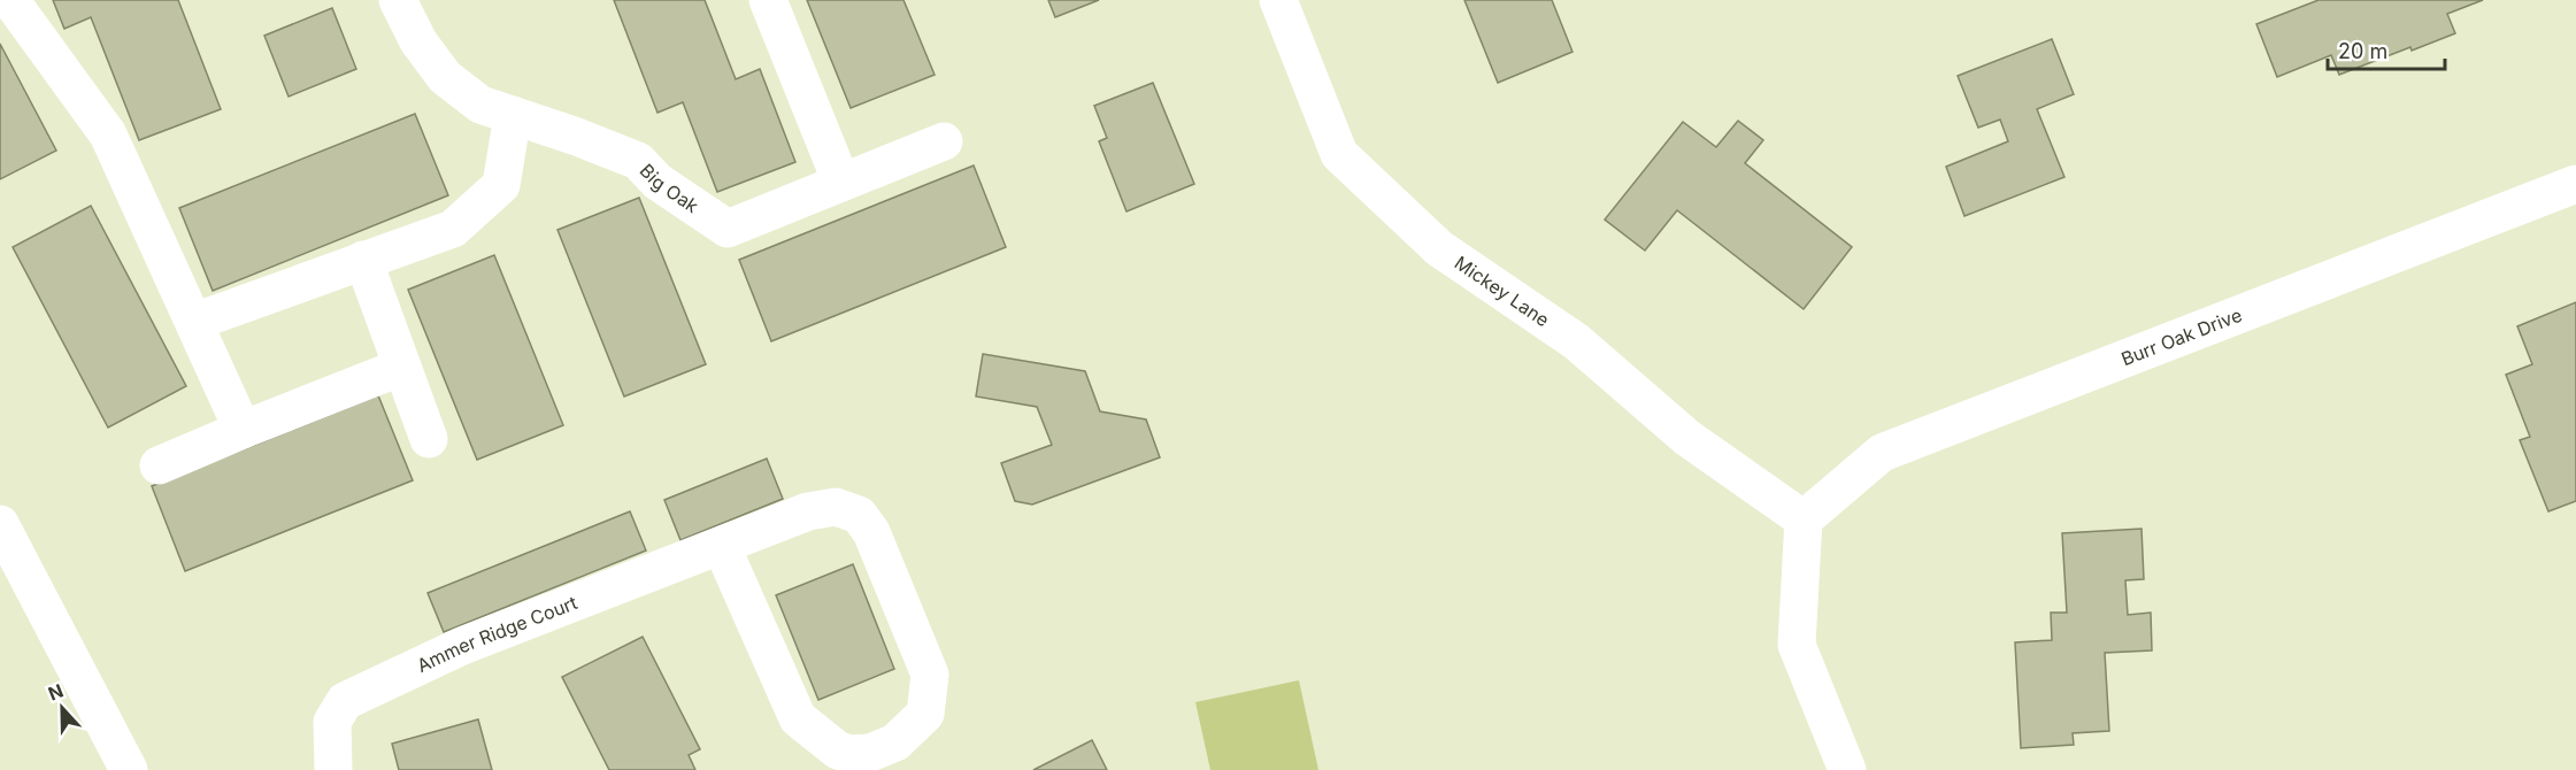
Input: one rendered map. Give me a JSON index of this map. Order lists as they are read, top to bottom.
{
  "streets": {
    "street": [
      "Big Oak",
      "Mickey Lane",
      "Burr Oak Drive",
      "Ammer Ridge Court"
    ]
  },
  "crossings": [
    ["Mickey Lane", "Burr Oak Drive"]
  ],
  "scale_bar": "20 m",
  "north": "top"
}
